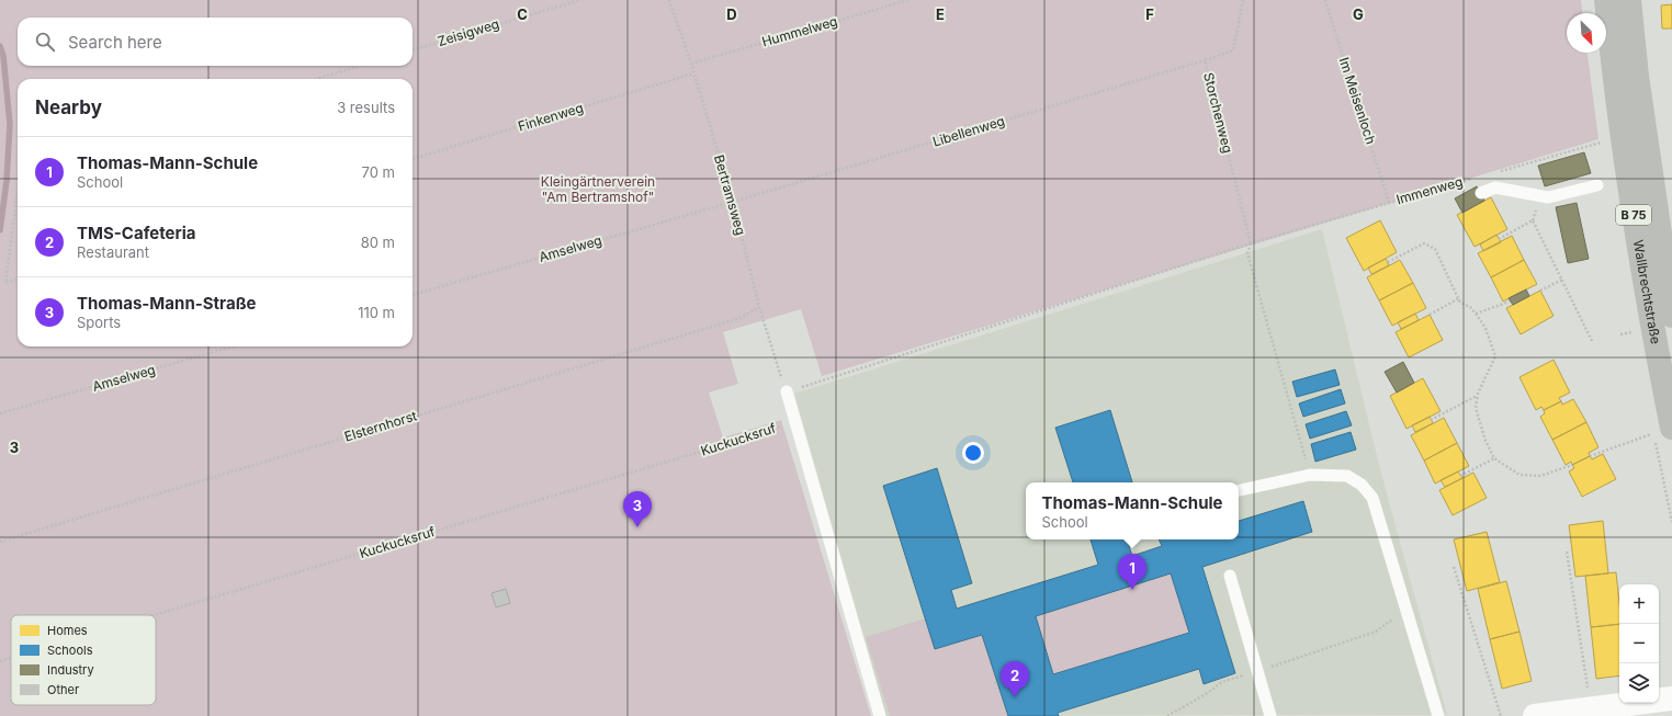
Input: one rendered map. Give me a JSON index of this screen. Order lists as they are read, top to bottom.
{
  "streets": {
    "main road": ["B 75", "Wallbrechtstraße"],
    "path": [
      "Hummelweg",
      "Zeisigweg",
      "Im Meisenloch",
      "Storchenweg",
      "Finkenweg",
      "Libellenweg",
      "Immenweg",
      "Bertramsweg",
      "Amselweg",
      "Elsternhorst",
      "Kuckucksruf"
    ]
  },
  "crossings": [
    ["Hummelweg", "Bertramsweg"],
    ["Im Meisenloch", "Immenweg"],
    ["Storchenweg", "Libellenweg"],
    ["Storchenweg", "Immenweg"],
    ["Finkenweg", "Bertramsweg"],
    ["Libellenweg", "Bertramsweg"],
    ["Libellenweg", "Amselweg"],
    ["Immenweg", "Bertramsweg"],
    ["Bertramsweg", "Amselweg"],
    ["Bertramsweg", "Elsternhorst"]
  ],
  "parks": ["Kleingärtnerverein \"Am Bertramshof\""],
  "legend": [
    "Homes",
    "Schools",
    "Industry",
    "Other"
  ],
  "north": "bottom right",
  "page": {
    "search": "Search here",
    "heading": ["Nearby", "3 results"],
    "list": [
      {
        "mark": "1",
        "name": "Thomas-Mann-Schule",
        "note": "School",
        "value": "70 m"
      },
      {
        "mark": "2",
        "name": "TMS-Cafeteria",
        "note": "Restaurant",
        "value": "80 m"
      },
      {
        "mark": "3",
        "name": "Thomas-Mann-Straße",
        "note": "Sports",
        "value": "110 m"
      }
    ],
    "popup": ["Thomas-Mann-Schule", "School"],
    "pins": ["3", "1", "2"],
    "map_buttons": ["+", "−"]
  },
  "grid": {
    "columns": [
      "C",
      "D",
      "E",
      "F",
      "G"
    ],
    "rows": ["3"]
  }
}
